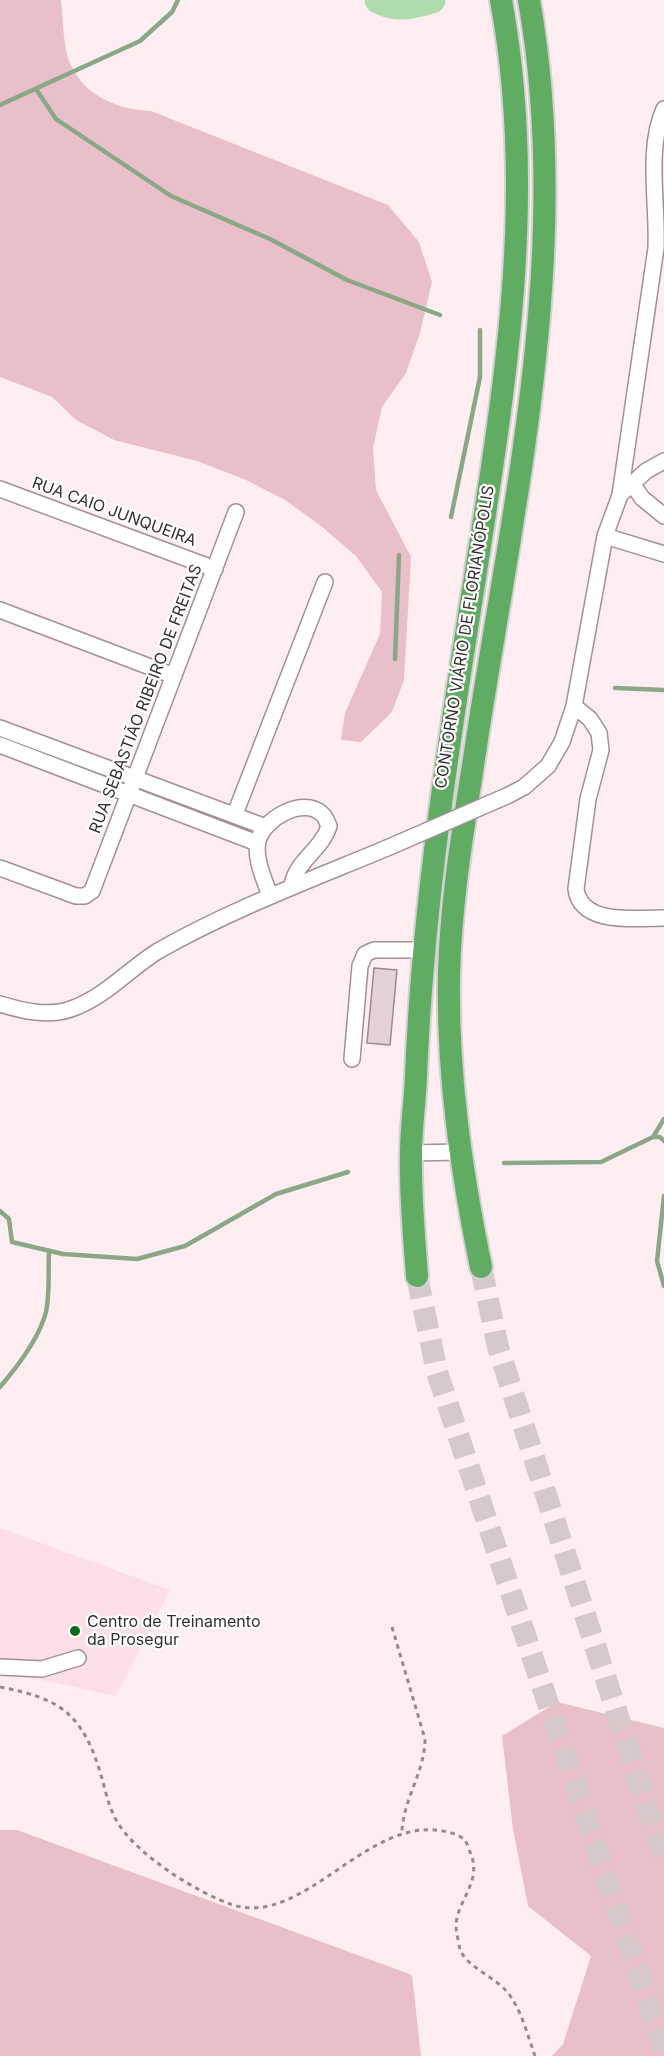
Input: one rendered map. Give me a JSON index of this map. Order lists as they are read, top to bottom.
{
  "streets": {
    "highway": ["CONTORNO VIÁRIO DE FLORIANÓPOLIS"],
    "street": ["RUA CAIO JUNQUEIRA", "RUA SEBASTIÃO RIBEIRO DE FREITAS"]
  },
  "crossings": [
    ["RUA CAIO JUNQUEIRA", "RUA SEBASTIÃO RIBEIRO DE FREITAS"]
  ],
  "places": ["Centro de Treinamento da Prosegur"]
}
